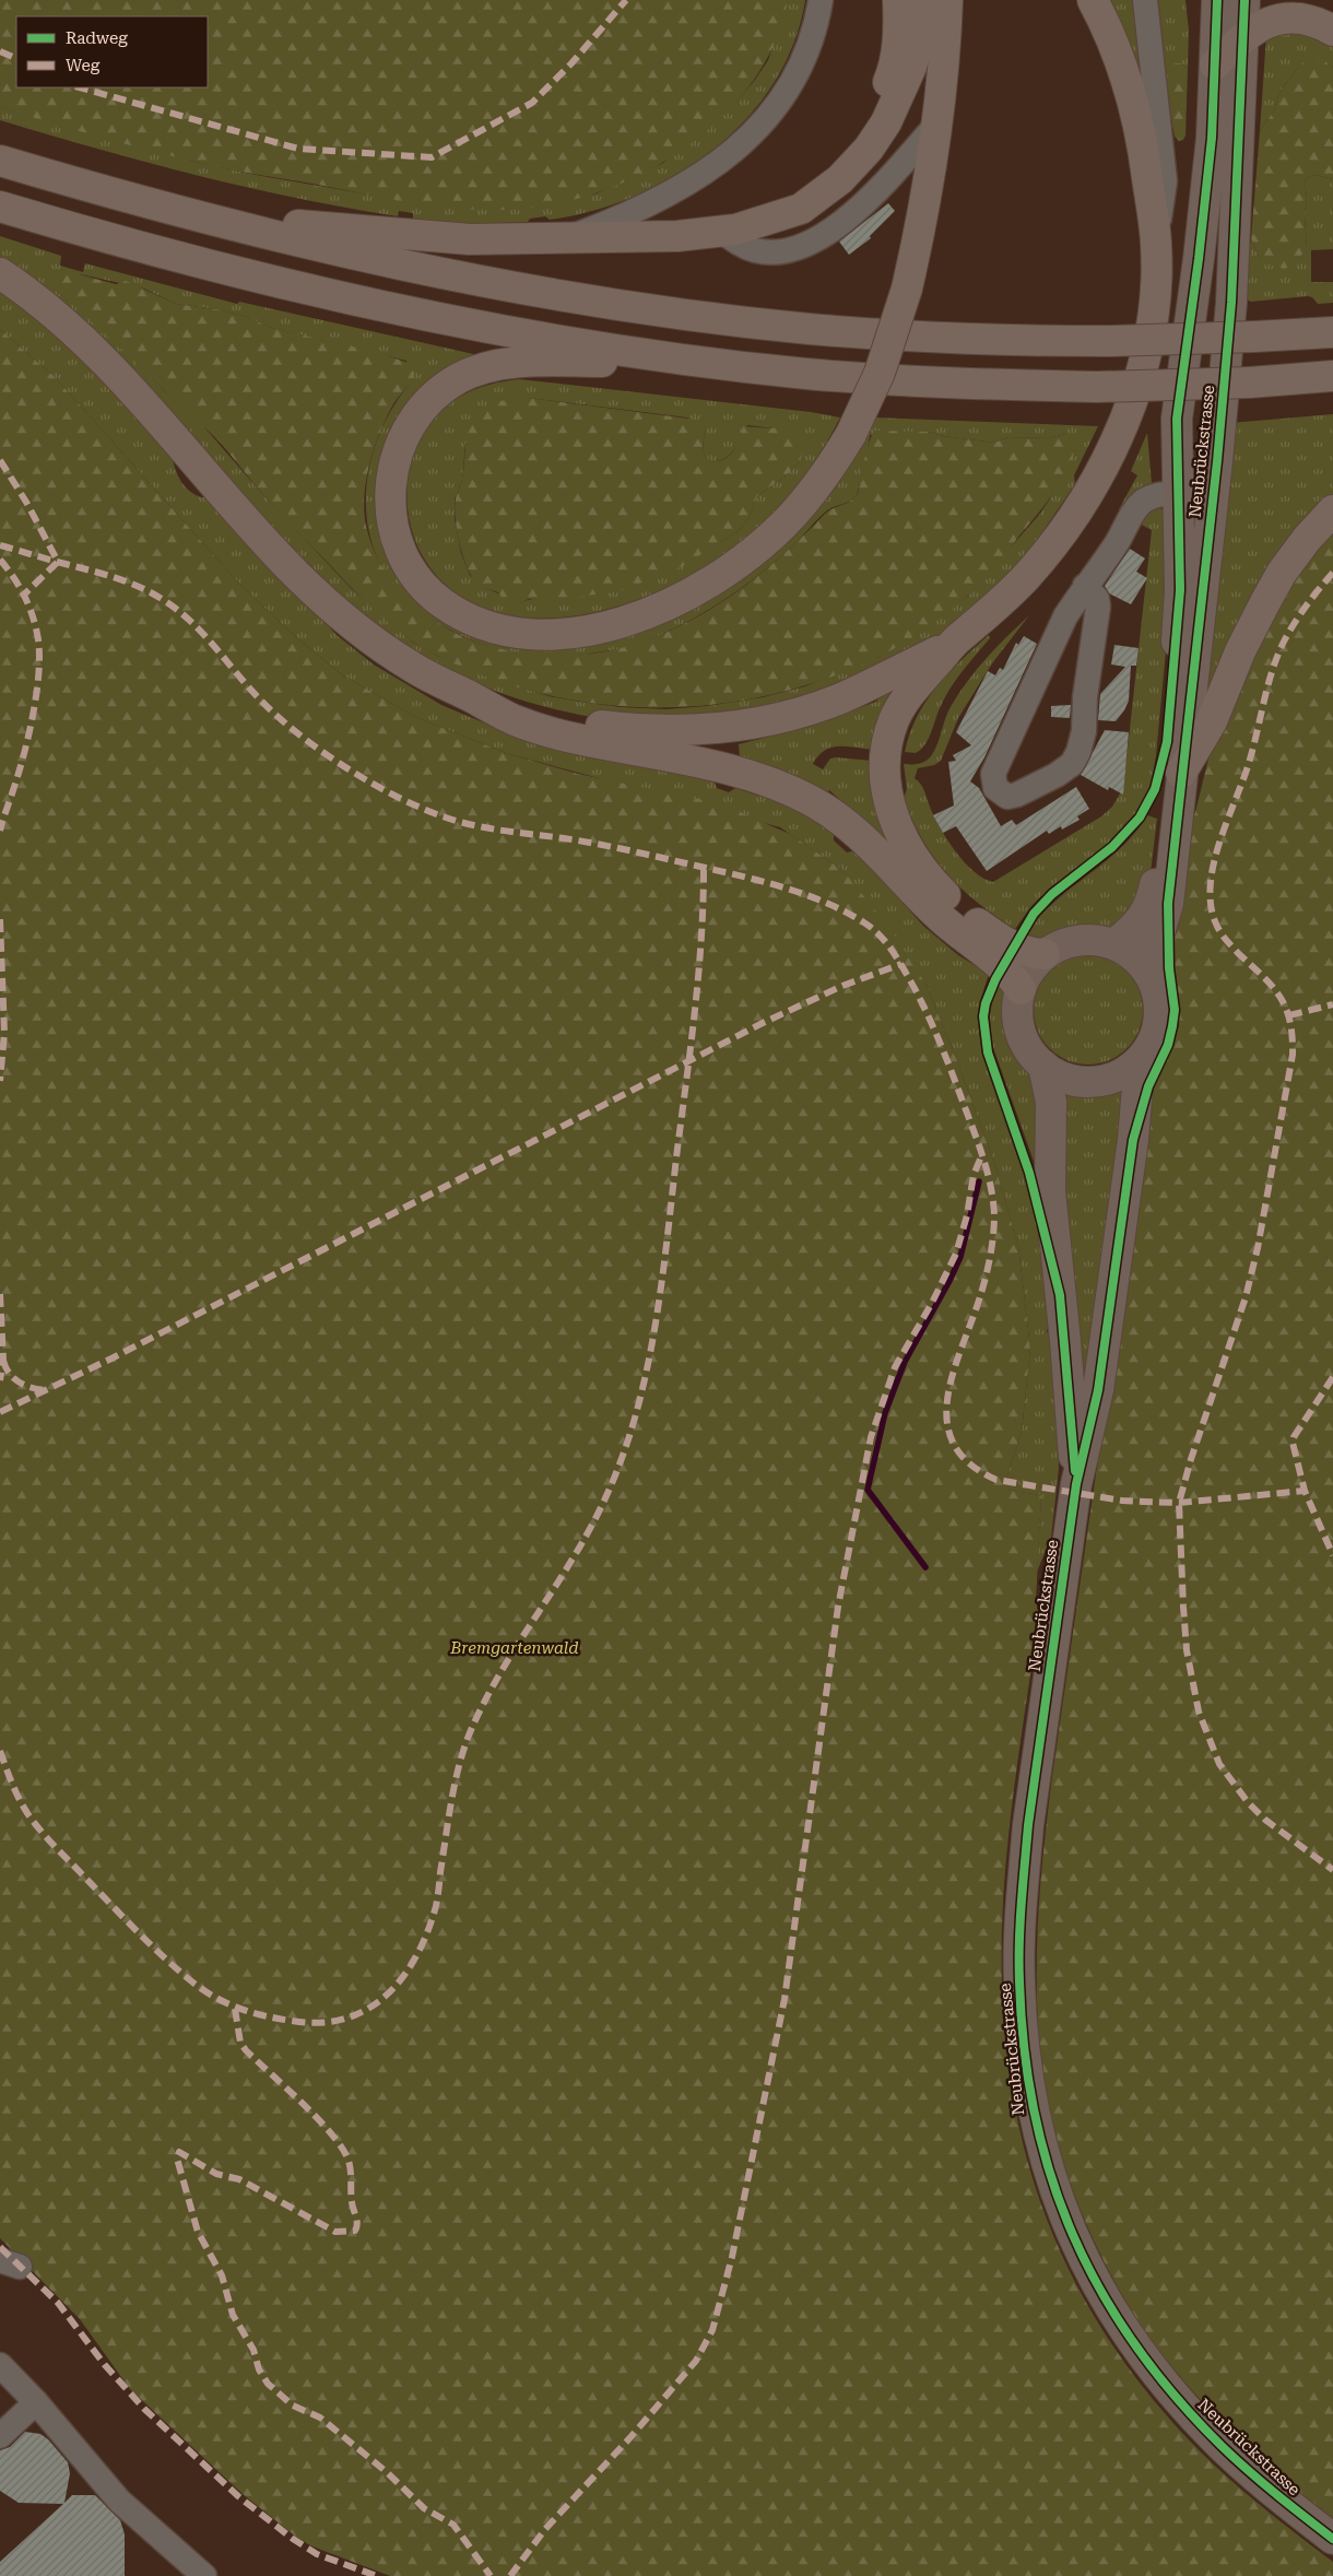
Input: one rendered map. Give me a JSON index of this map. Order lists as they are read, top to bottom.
{
  "streets": {
    "main road": ["Neubrückstrasse"]
  },
  "parks": ["Bremgartenwald"],
  "legend": ["Radweg", "Weg"]
}
